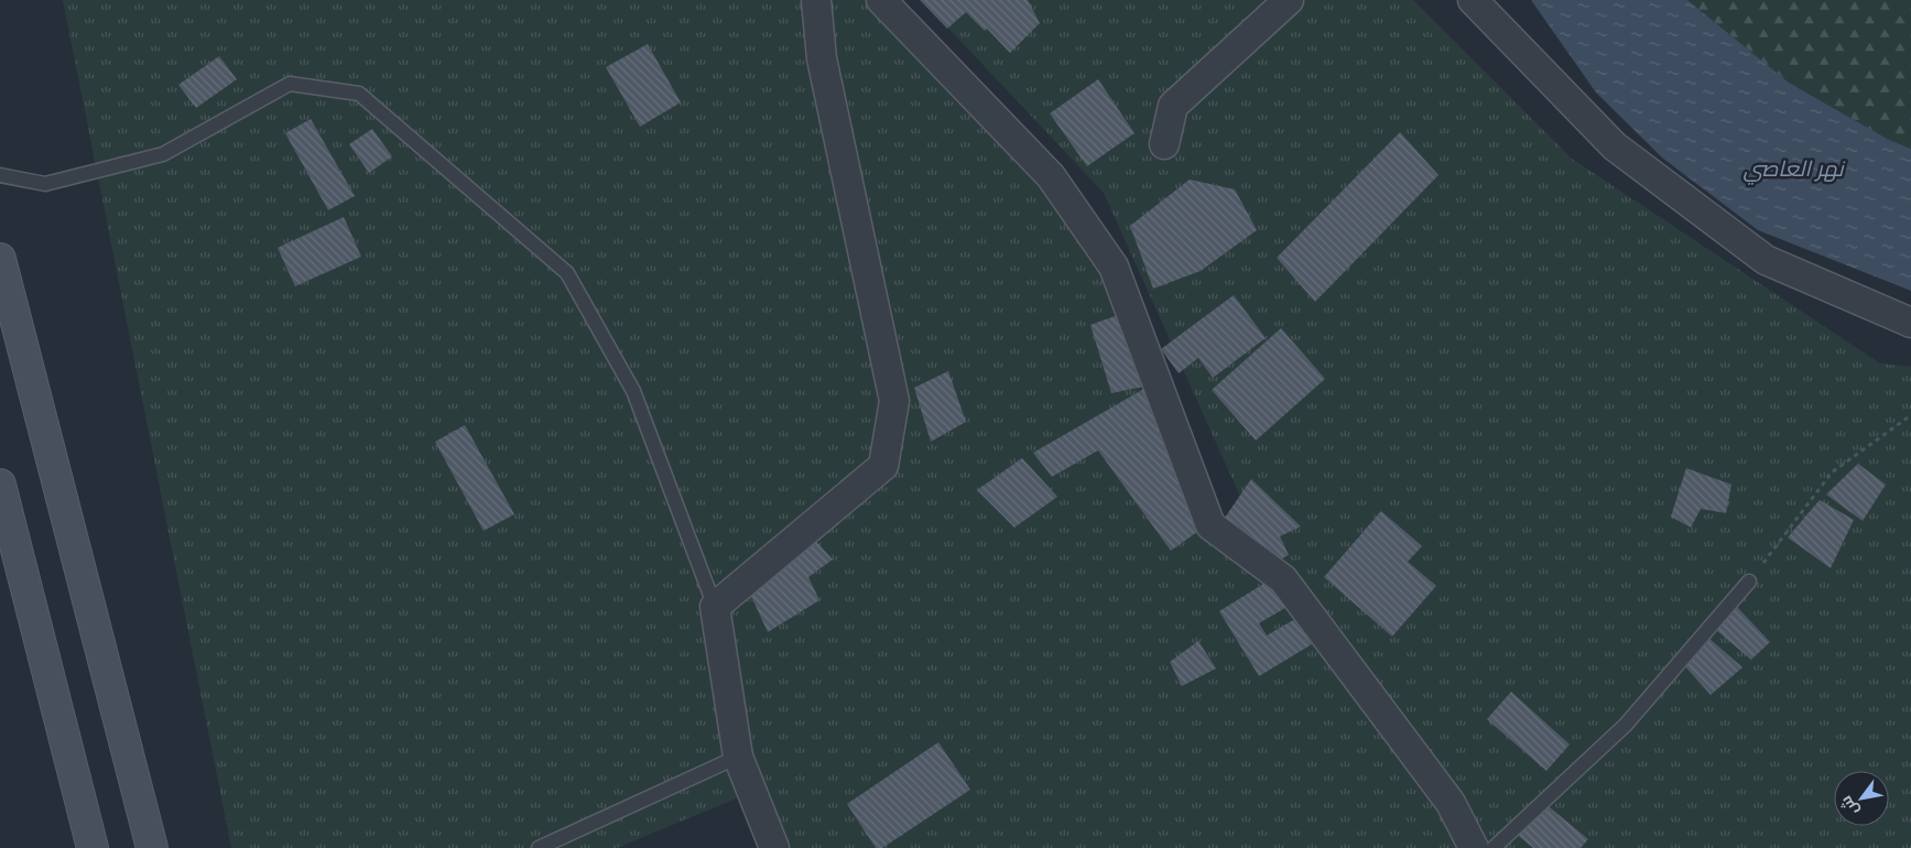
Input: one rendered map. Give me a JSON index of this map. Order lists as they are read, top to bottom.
{
  "water": ["نهر العاصي"],
  "north": "bottom left"
}
